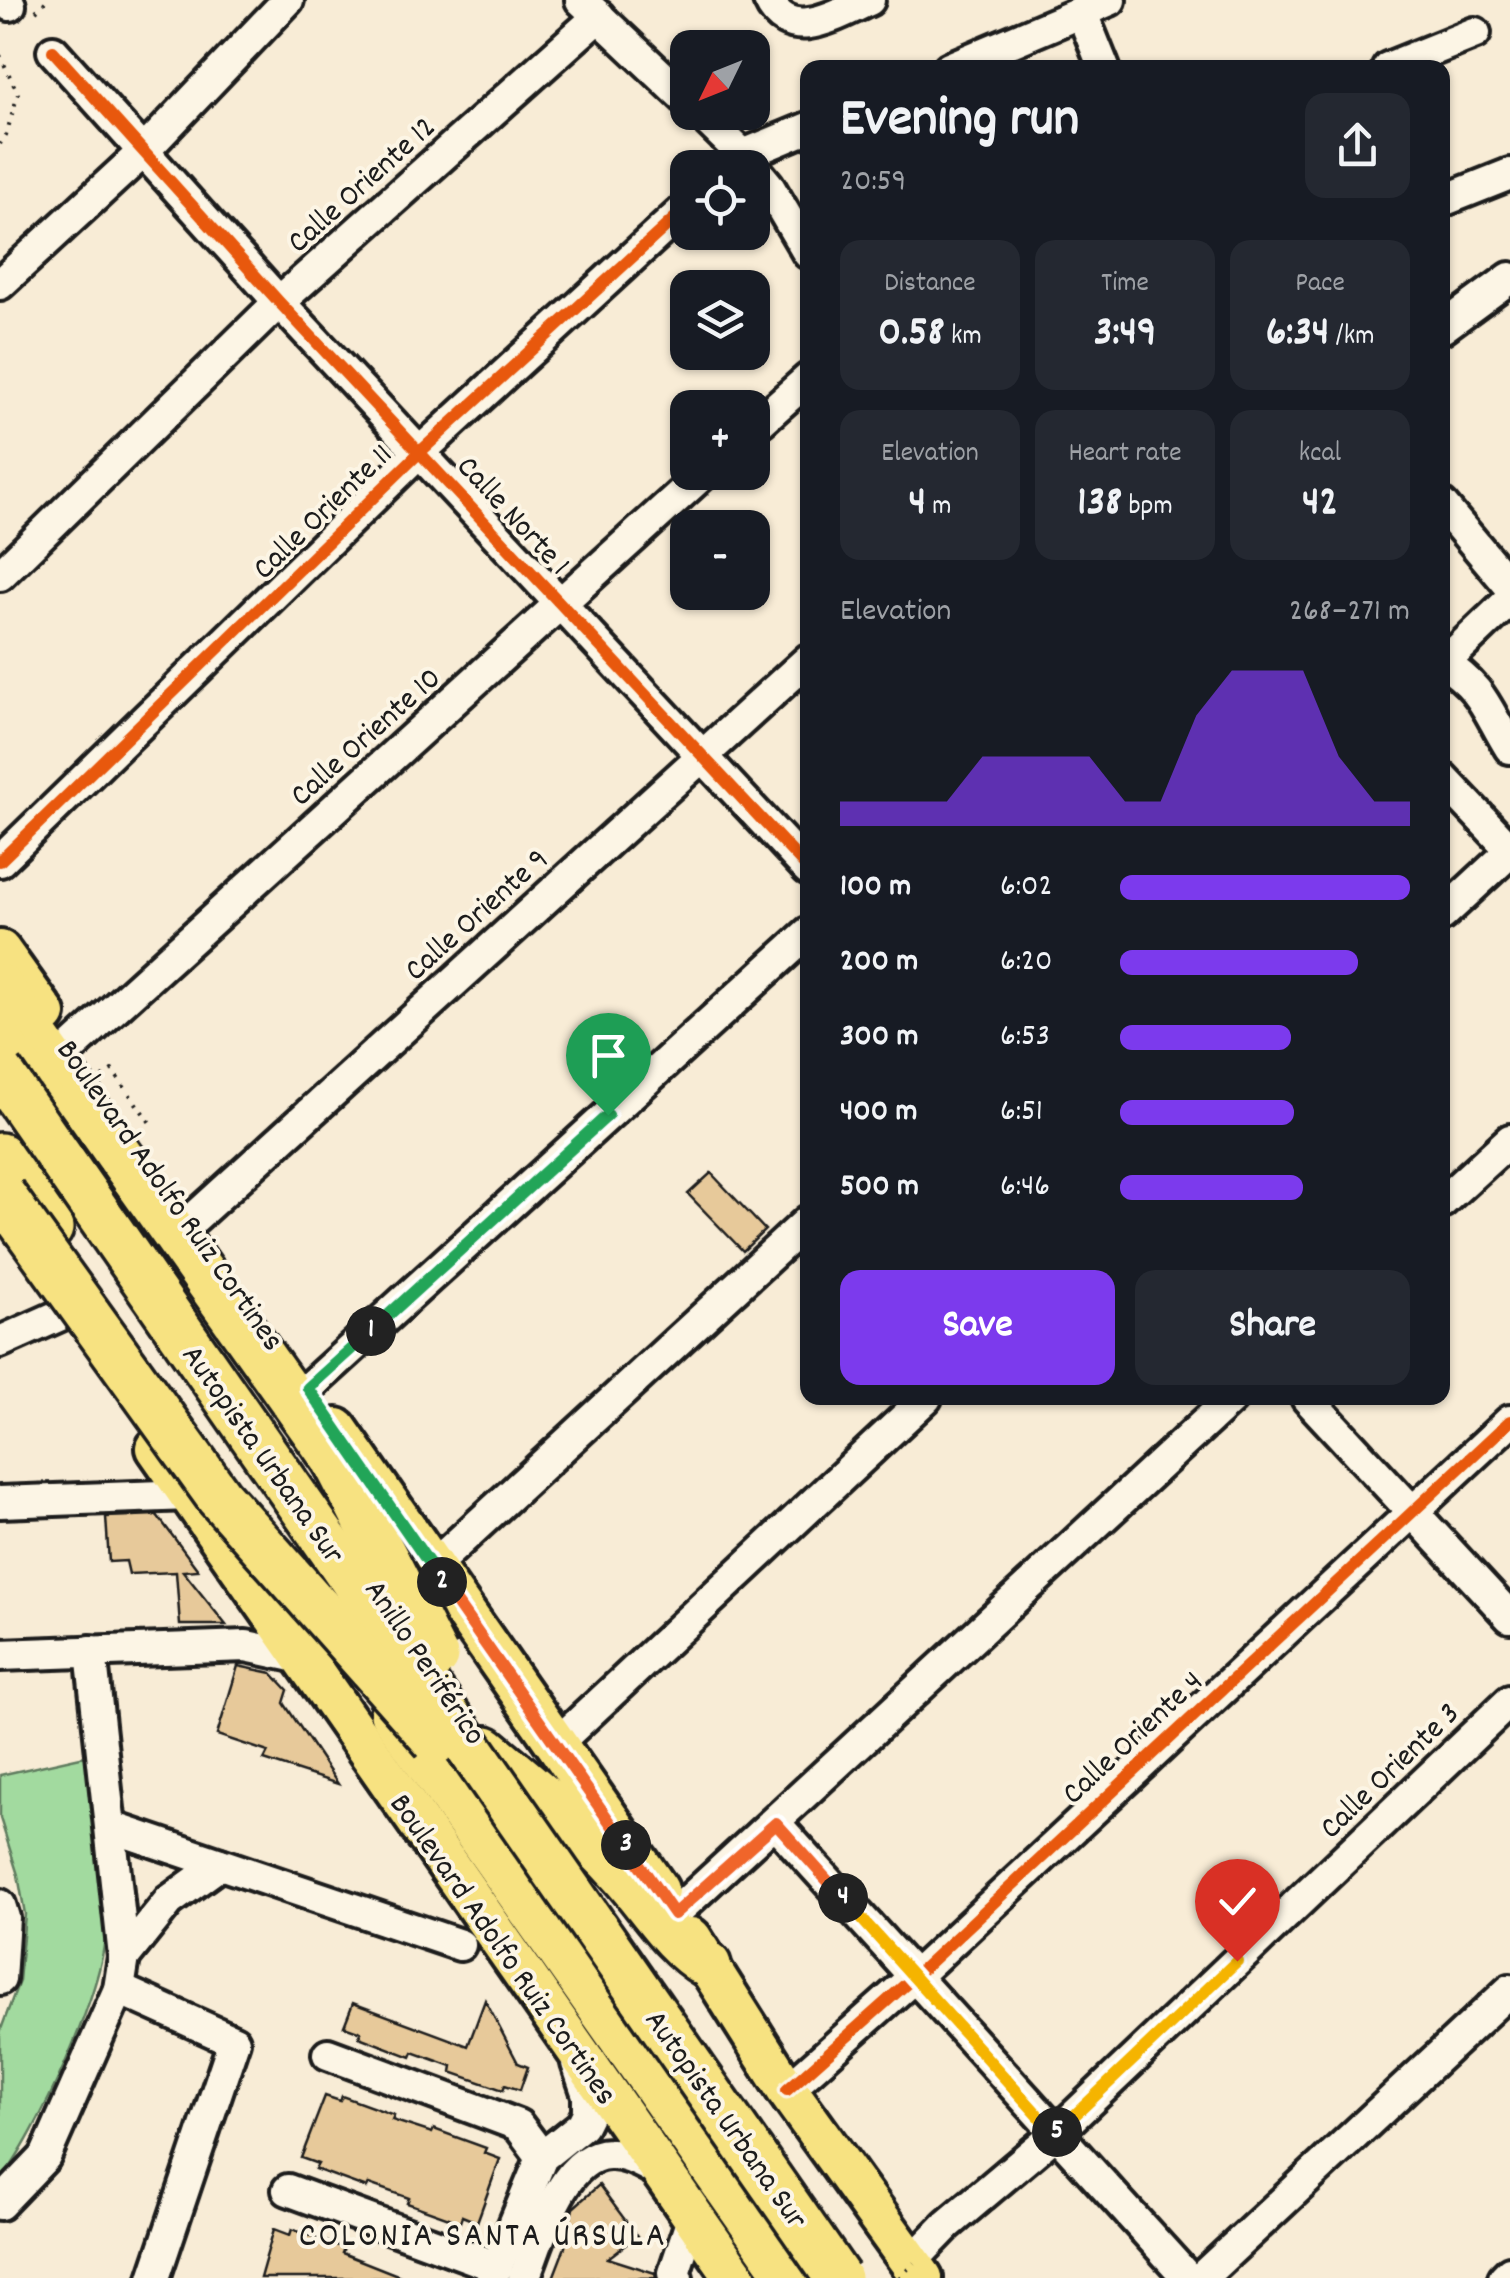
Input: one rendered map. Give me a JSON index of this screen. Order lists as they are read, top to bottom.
{
  "streets": {
    "highway": ["Autopista Urbana Sur", "Anillo Periférico"],
    "main road": ["Boulevard Adolfo Ruiz Cortines"],
    "street": [
      "Calle Oriente 12",
      "Calle Oriente 11",
      "Calle Norte 1",
      "Calle Oriente 10",
      "Calle Oriente 9",
      "Calle Oriente 4",
      "Calle Oriente 3"
    ]
  },
  "crossings": [
    ["Calle Oriente 12", "Calle Norte 1"],
    ["Calle Oriente 11", "Calle Norte 1"],
    ["Calle Norte 1", "Calle Oriente 10"],
    ["Calle Norte 1", "Calle Oriente 9"],
    ["Calle Oriente 10", "Boulevard Adolfo Ruiz Cortines"],
    ["Calle Oriente 9", "Boulevard Adolfo Ruiz Cortines"],
    ["Boulevard Adolfo Ruiz Cortines", "Calle Oriente 4"],
    ["Boulevard Adolfo Ruiz Cortines", "Calle Oriente 3"],
    ["Autopista Urbana Sur", "Anillo Periférico"]
  ],
  "districts": ["COLONIA SANTA ÚRSULA"],
  "north": "bottom left",
  "page": {
    "map_buttons": ["+", "−"],
    "heading": ["Evening run", "20:59"],
    "stats": [
      ["Distance", "0.58 km"],
      ["Time", "3:49"],
      ["Pace", "6:34 /km"],
      ["Elevation", "4 m"],
      ["Heart rate", "138 bpm"],
      ["kcal", "42"]
    ],
    "chart": ["Elevation", "268–271 m"],
    "list": [
      {
        "name": "100 m",
        "note": "6:02"
      },
      {
        "name": "200 m",
        "note": "6:20"
      },
      {
        "name": "300 m",
        "note": "6:53"
      },
      {
        "name": "400 m",
        "note": "6:51"
      },
      {
        "name": "500 m",
        "note": "6:46"
      }
    ],
    "buttons": ["Save", "Share"],
    "pins": [
      "1",
      "2",
      "3",
      "4",
      "5"
    ]
  }
}
